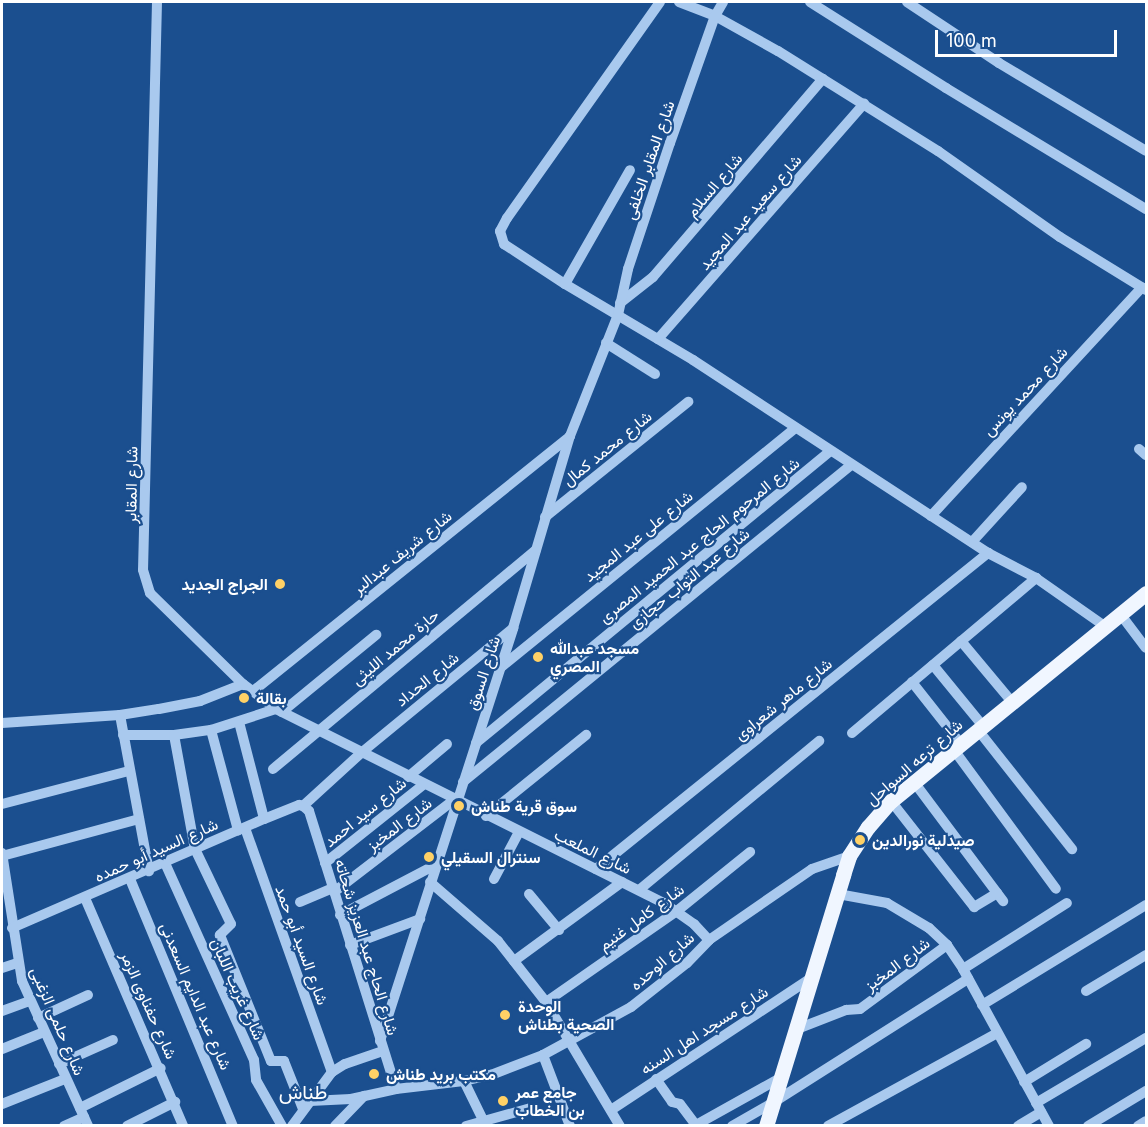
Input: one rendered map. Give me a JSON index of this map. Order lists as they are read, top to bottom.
{
  "streets": {
    "main road": ["شارع ترعه السواحل"],
    "street": [
      "شارع المقابر الخلفى",
      "شارع السلام",
      "شارع سعيد عبد المجيد",
      "شارع محمد يونس",
      "شارع محمد كمال",
      "شارع المقابر",
      "شارع على عبد المجيد",
      "شارع المرحوم الحاج عبد الحميد المصرى",
      "شارع شريف عبدالبر",
      "شارع عبد التواب حجازى",
      "حارة محمد الليثى",
      "شارع السوق",
      "شارع الحداد",
      "شارع ماهر شعراوى",
      "شارع سيد احمد",
      "شارع المخبز",
      "شارع السيد أبو حمده",
      "شارع الملعب",
      "شارع كامل غنيم",
      "شارع السيد أبو حمد",
      "شارع الحاج عبد العزيز شحاته",
      "شارع الوحده",
      "شارع غريب اللبان",
      "شارع عبد الدايم السعدنى",
      "شارع حفناوى الزمر",
      "شارع حلمى الزغبى",
      "شارع مسجد اهل السنه"
    ]
  },
  "crossings": [
    ["شارع المقابر الخلفى", "شارع السلام"],
    ["شارع المقابر الخلفى", "شارع السوق"],
    ["شارع محمد كمال", "شارع السوق"],
    ["شارع المقابر", "شارع شريف عبدالبر"],
    ["شارع المقابر", "حارة محمد الليثى"],
    ["شارع المقابر", "شارع السوق"],
    ["شارع المقابر", "شارع الحداد"],
    ["شارع المقابر", "شارع سيد احمد"],
    ["شارع المقابر", "شارع المخبز"],
    ["شارع المقابر", "شارع الملعب"],
    ["شارع على عبد المجيد", "شارع السوق"],
    ["شارع المرحوم الحاج عبد الحميد المصرى", "شارع السوق"],
    ["شارع شريف عبدالبر", "شارع السوق"],
    ["شارع عبد التواب حجازى", "شارع السوق"],
    ["حارة محمد الليثى", "شارع السوق"],
    ["شارع السوق", "شارع الحداد"],
    ["شارع السوق", "شارع المخبز"],
    ["شارع السوق", "شارع الملعب"],
    ["شارع السوق", "شارع الحاج عبد العزيز شحاته"],
    ["شارع الحداد", "شارع السيد أبو حمده"],
    ["شارع الحداد", "شارع الحاج عبد العزيز شحاته"],
    ["شارع ماهر شعراوى", "شارع الملعب"],
    ["شارع ترعه السواحل", "شارع المخبز"],
    ["شارع ترعه السواحل", "شارع الوحده"],
    ["شارع ترعه السواحل", "شارع مسجد اهل السنه"],
    ["شارع سيد احمد", "شارع الحاج عبد العزيز شحاته"],
    ["شارع المخبز", "شارع الملعب"],
    ["شارع المخبز", "شارع الحاج عبد العزيز شحاته"],
    ["شارع السيد أبو حمده", "شارع السيد أبو حمد"],
    ["شارع السيد أبو حمده", "شارع الحاج عبد العزيز شحاته"],
    ["شارع السيد أبو حمده", "شارع غريب اللبان"],
    ["شارع السيد أبو حمده", "شارع عبد الدايم السعدنى"],
    ["شارع السيد أبو حمده", "شارع حفناوى الزمر"],
    ["شارع السيد أبو حمده", "شارع حلمى الزغبى"],
    ["شارع الملعب", "شارع كامل غنيم"],
    ["شارع الملعب", "شارع الوحده"],
    ["شارع الحاج عبد العزيز شحاته", "شارع الوحده"]
  ],
  "districts": ["طناش"],
  "places": [
    "الجراج الجديد",
    "مسجد عبدالله المصري",
    "بقالة",
    "سوق قرية طناش",
    "صيدلية نورالدين",
    "سنترال السقيلي",
    "الوحدة الصحية بطناش",
    "مكتب بريد طناش",
    "جامع عمر بن الخطاب"
  ],
  "scale_bar": "100 m"
}
